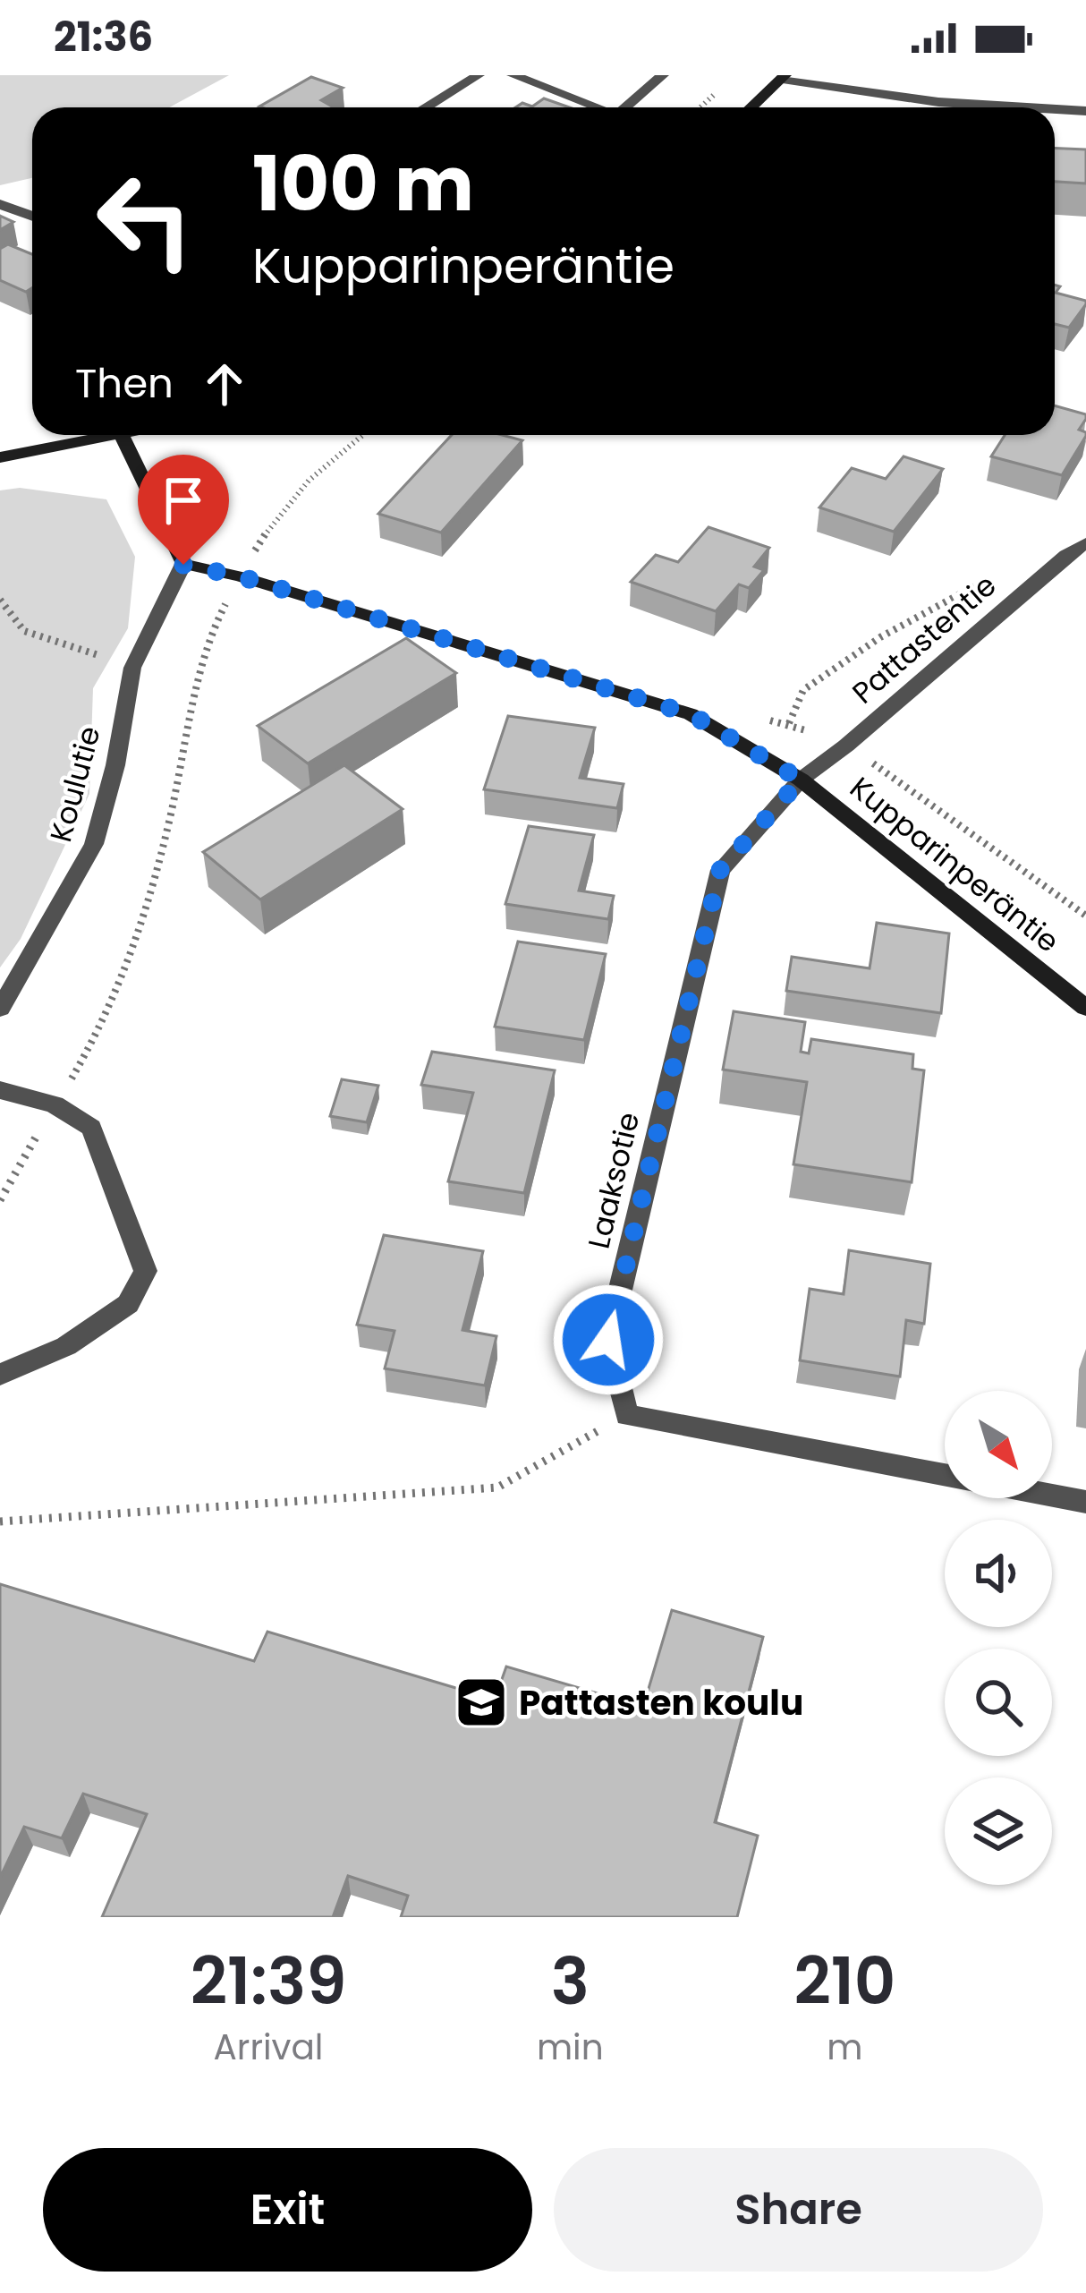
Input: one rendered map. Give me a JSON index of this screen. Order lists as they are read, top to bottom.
{
  "streets": {
    "street": [
      "Pattastentie",
      "Koulutie",
      "Kupparinperäntie",
      "Laaksotie"
    ]
  },
  "crossings": [
    ["Pattastentie", "Kupparinperäntie"],
    ["Pattastentie", "Laaksotie"],
    ["Koulutie", "Kupparinperäntie"],
    ["Kupparinperäntie", "Laaksotie"]
  ],
  "places": {
    "school or university": ["Pattasten koulu"]
  },
  "north": "bottom right",
  "page": {
    "status": "21:36",
    "turn": ["100 m", "Kupparinperäntie"],
    "then": "Then",
    "eta": [
      "21:39",
      "Arrival",
      "3",
      "min",
      "210",
      "m"
    ],
    "buttons": ["Exit", "Share"]
  }
}
